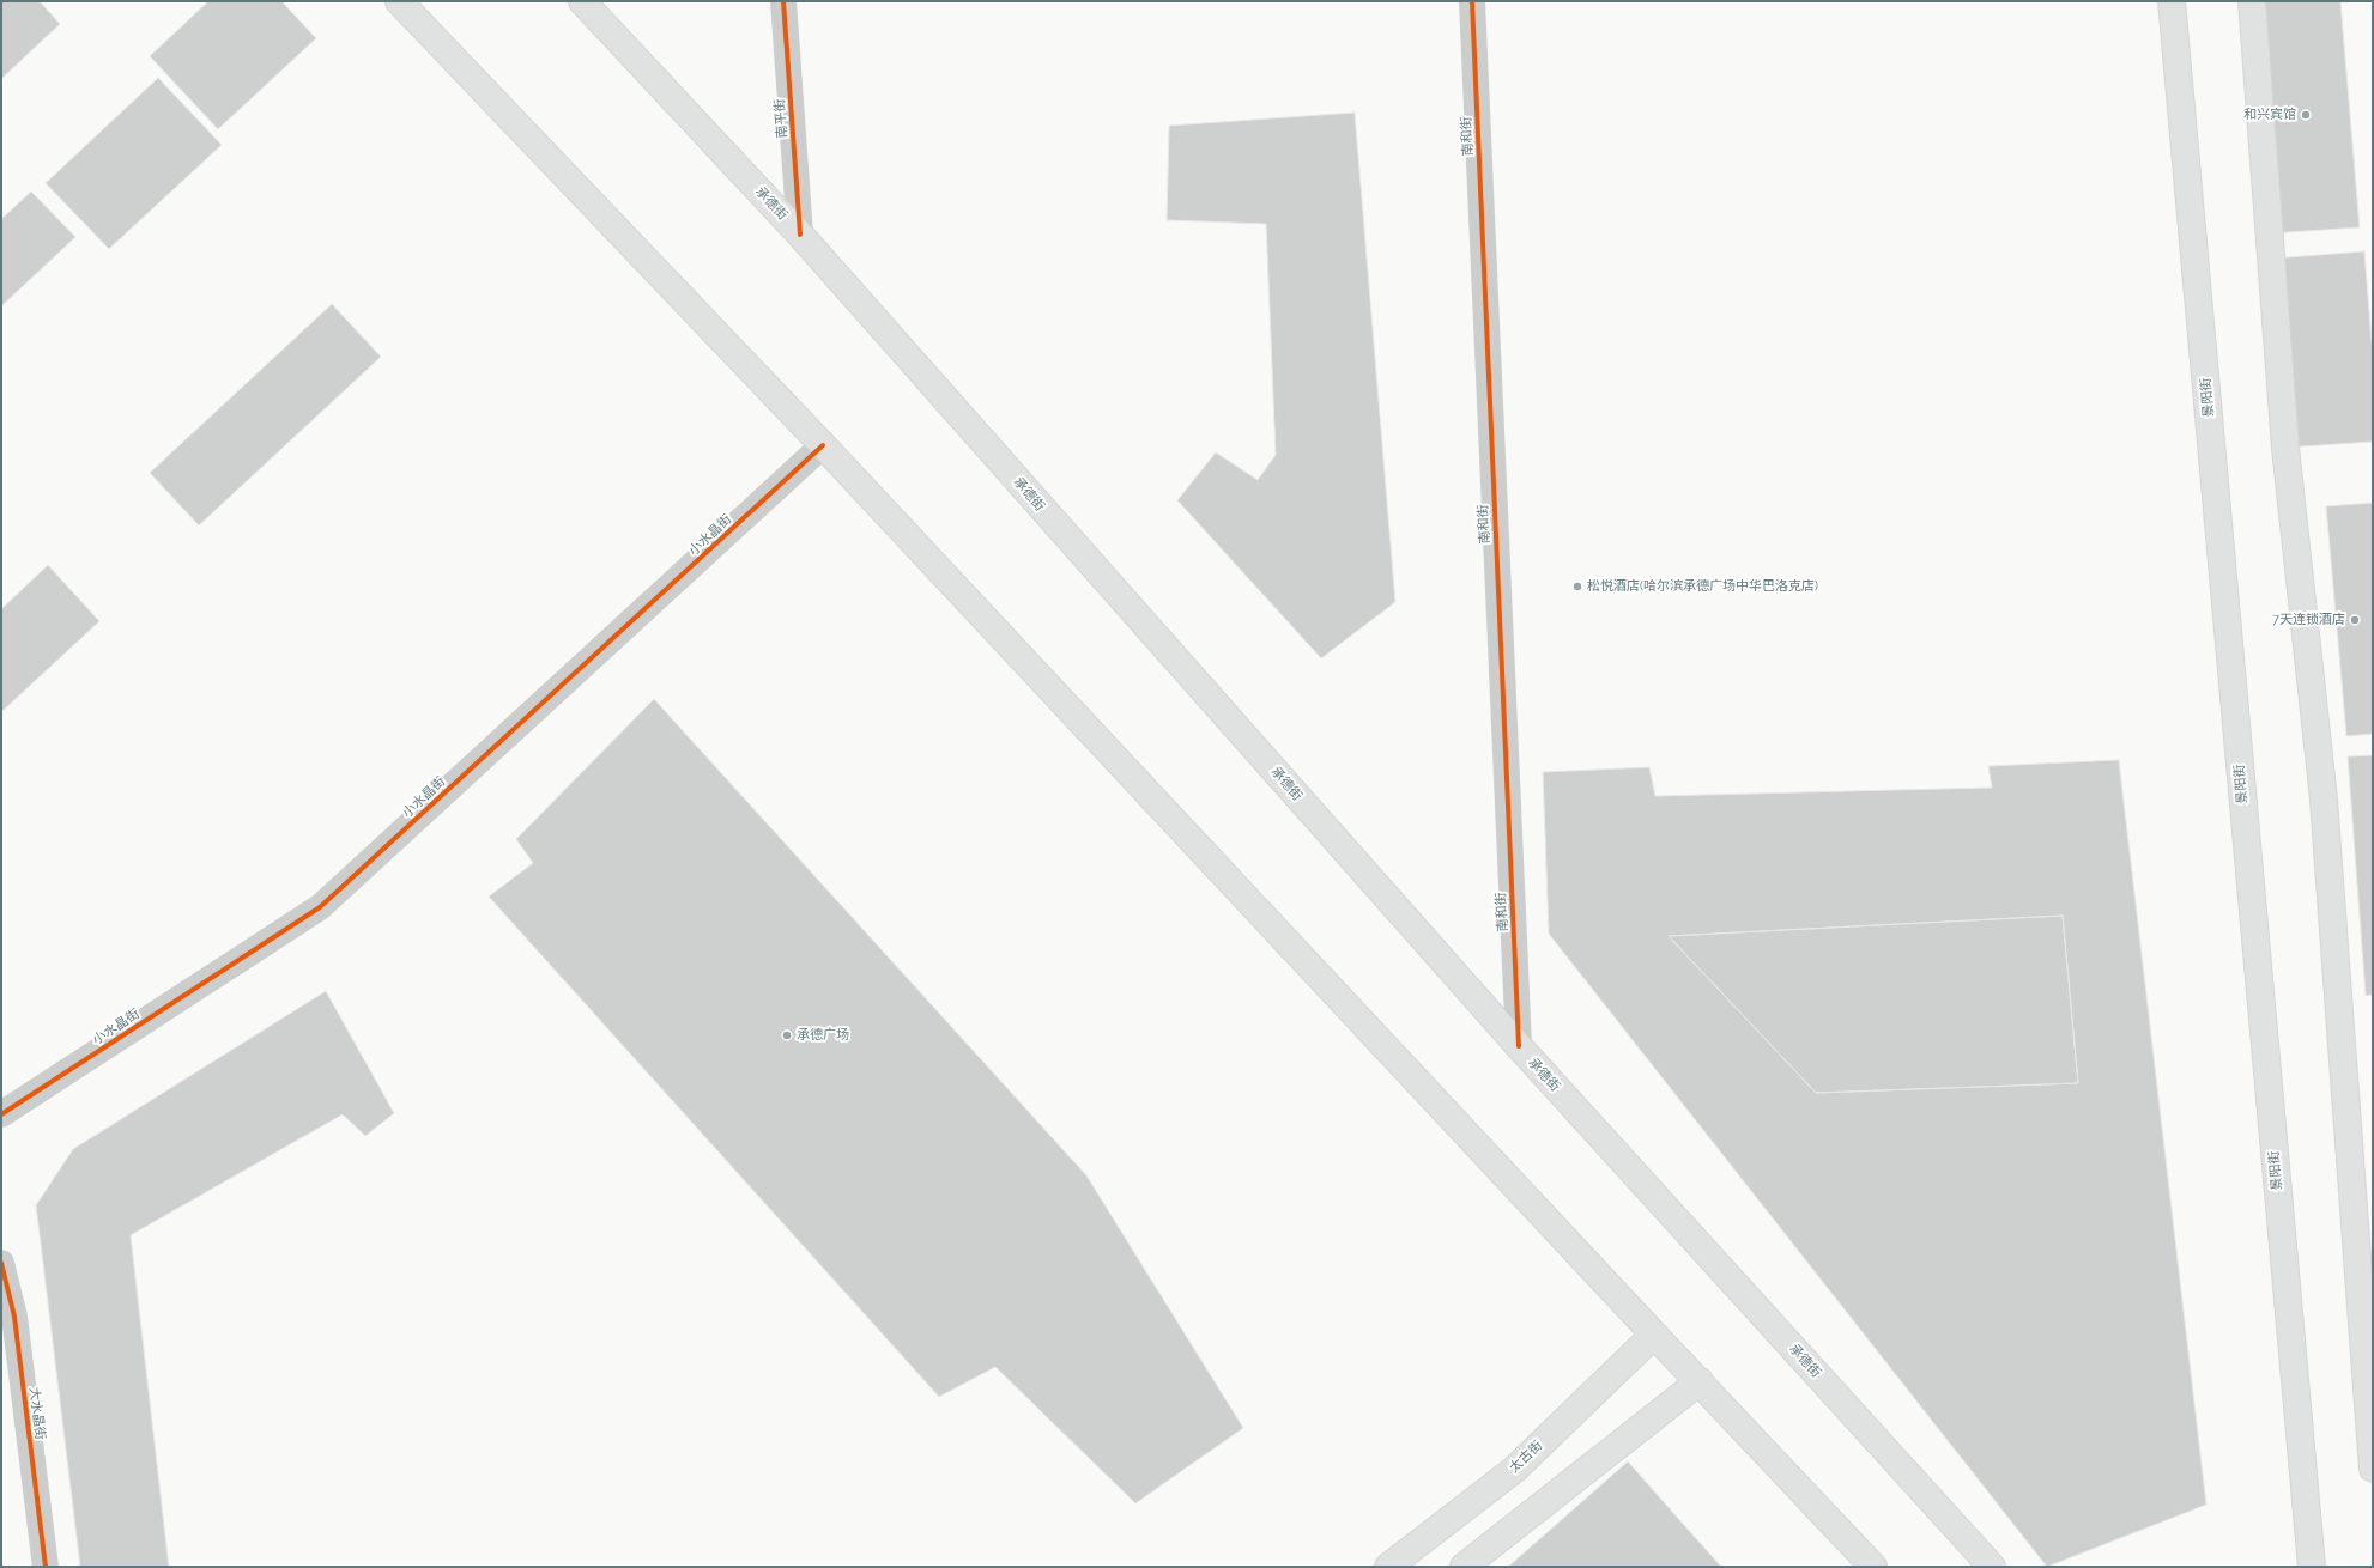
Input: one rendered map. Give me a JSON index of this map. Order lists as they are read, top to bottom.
{
  "streets": {
    "main road": ["承德街", "景阳街", "太古街"],
    "street": [
      "南平街",
      "南和街",
      "小水晶街",
      "大水晶街"
    ]
  },
  "crossings": [
    ["南平街", "承德街"],
    ["南和街", "承德街"]
  ],
  "places": [
    "和兴宾馆",
    "松悦酒店(哈尔滨承德广场中华巴洛克店)",
    "7天连锁酒店",
    "承德广场"
  ]
}
